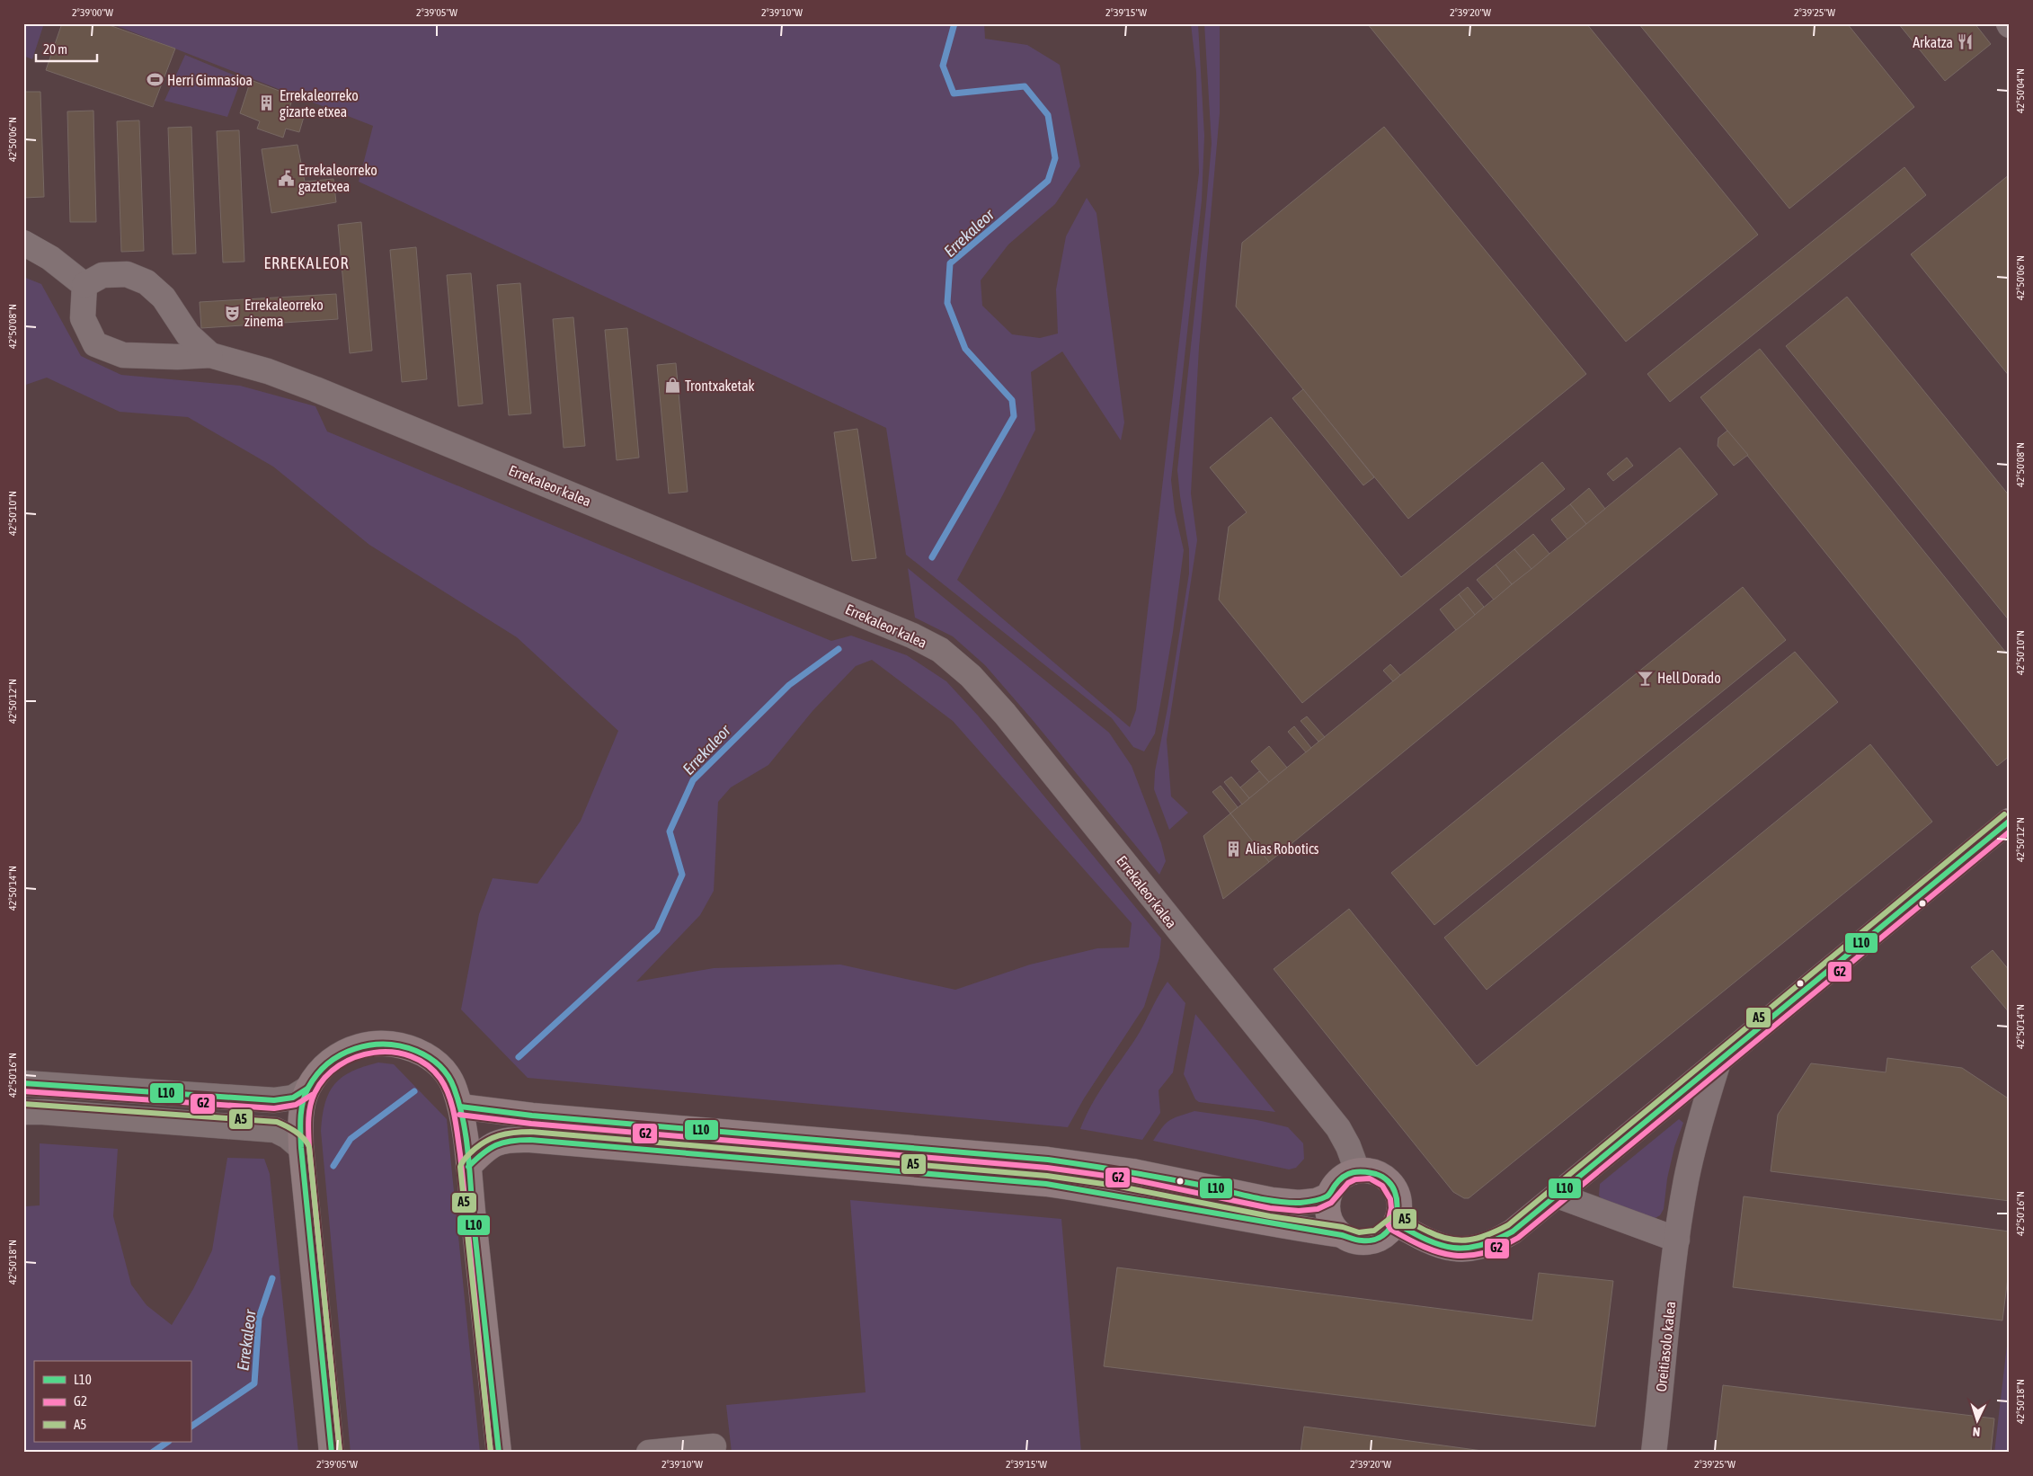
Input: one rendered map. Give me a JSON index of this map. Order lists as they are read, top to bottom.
{
  "streets": {
    "street": ["Errekaleor kalea", "Oreitiasolo kalea"]
  },
  "districts": ["ERREKALEOR"],
  "water": ["Errekaleor"],
  "places": {
    "restaurant": ["Arkatza"],
    "sports": ["Herri Gimnasioa"],
    "building": ["Errekaleorreko gizarte etxea", "Alias Robotics"],
    "public building": ["Errekaleorreko gaztetxea"],
    "theatre": ["Errekaleorreko zinema"],
    "shop": ["Trontxaketak"],
    "bar": ["Hell Dorado"]
  },
  "lines": ["transit line A5", "transit line L10", "transit line G2"],
  "legend": ["L10", "G2", "A5"],
  "scale_bar": "20 m",
  "north": "bottom",
  "coordinates": [
    "2°39'00\"W",
    "2°39'05\"W",
    "2°39'10\"W",
    "2°39'15\"W",
    "2°39'20\"W",
    "2°39'25\"W",
    "42°50'04\"N",
    "42°50'06\"N",
    "42°50'08\"N",
    "42°50'10\"N",
    "42°50'12\"N",
    "42°50'14\"N",
    "42°50'16\"N",
    "42°50'18\"N"
  ]
}
